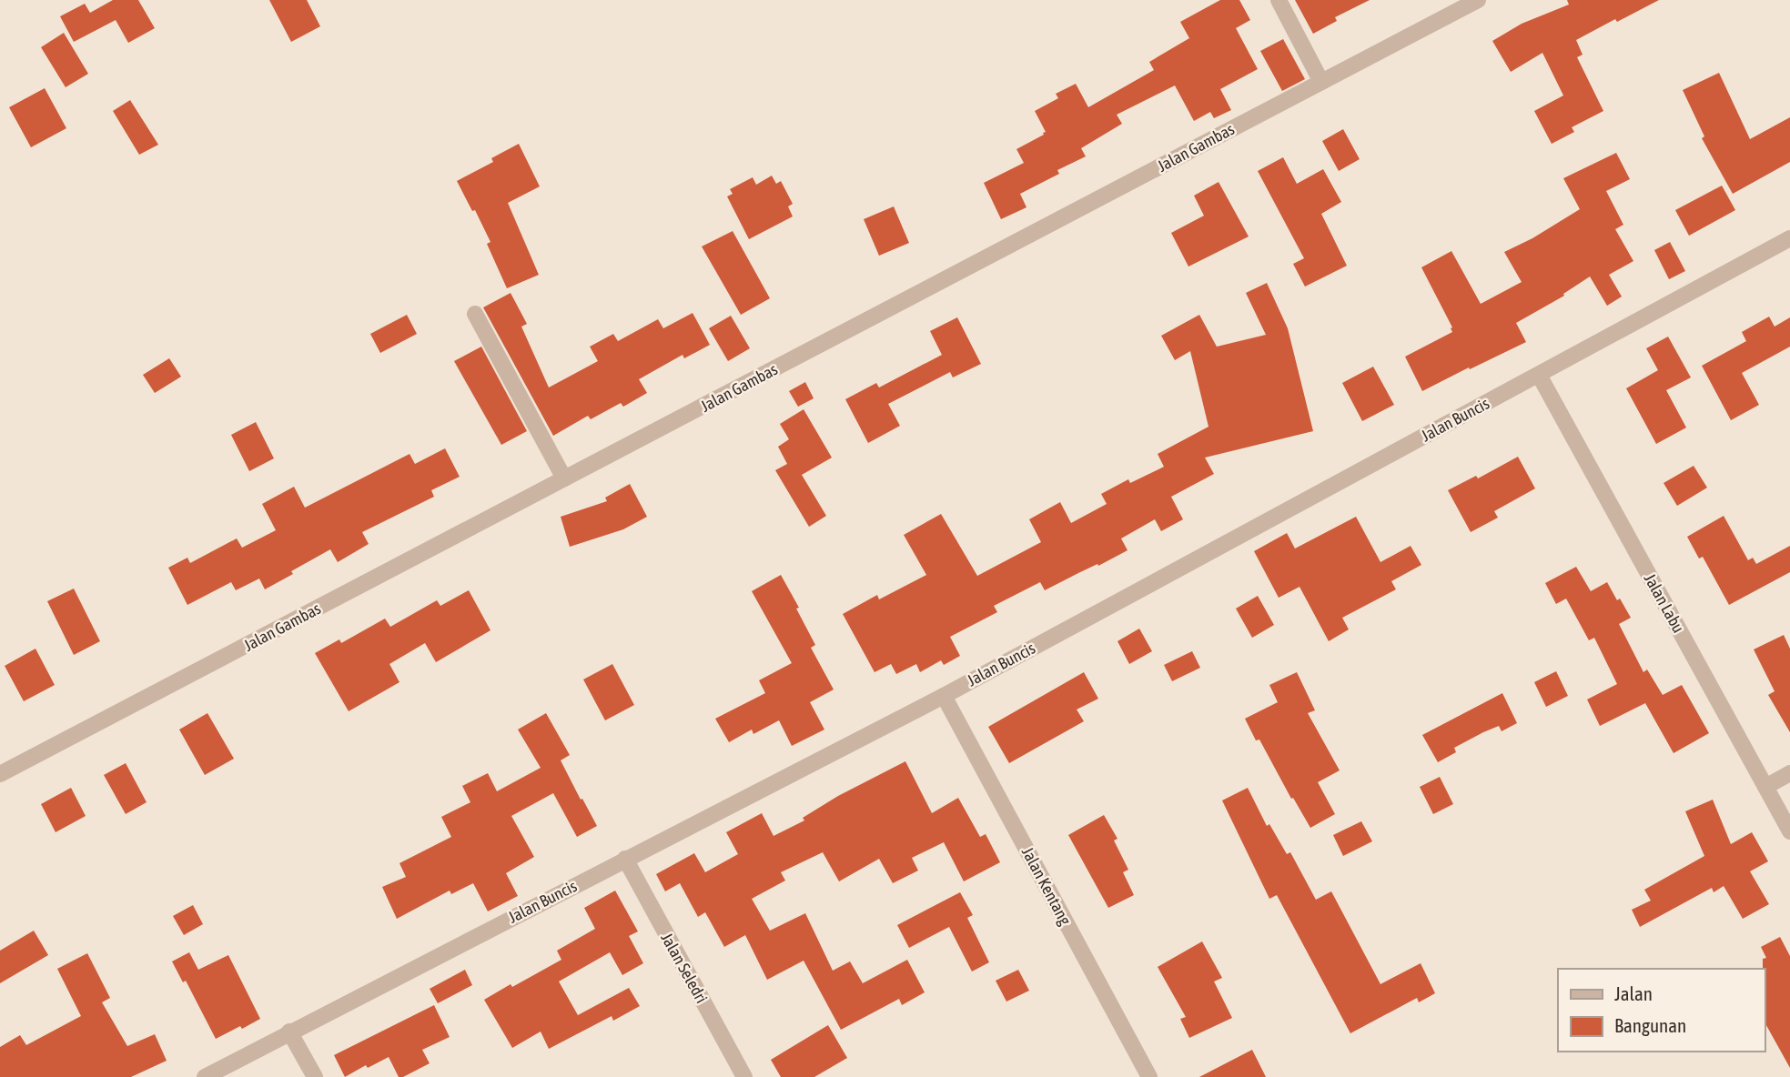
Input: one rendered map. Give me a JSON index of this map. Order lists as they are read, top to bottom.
{
  "streets": {
    "street": [
      "Jalan Gambas",
      "Jalan Buncis",
      "Jalan Labu",
      "Jalan Kentang",
      "Jalan Seledri"
    ]
  },
  "crossings": [
    ["Jalan Buncis", "Jalan Labu"],
    ["Jalan Buncis", "Jalan Kentang"],
    ["Jalan Buncis", "Jalan Seledri"]
  ],
  "legend": ["Jalan", "Bangunan"]
}
